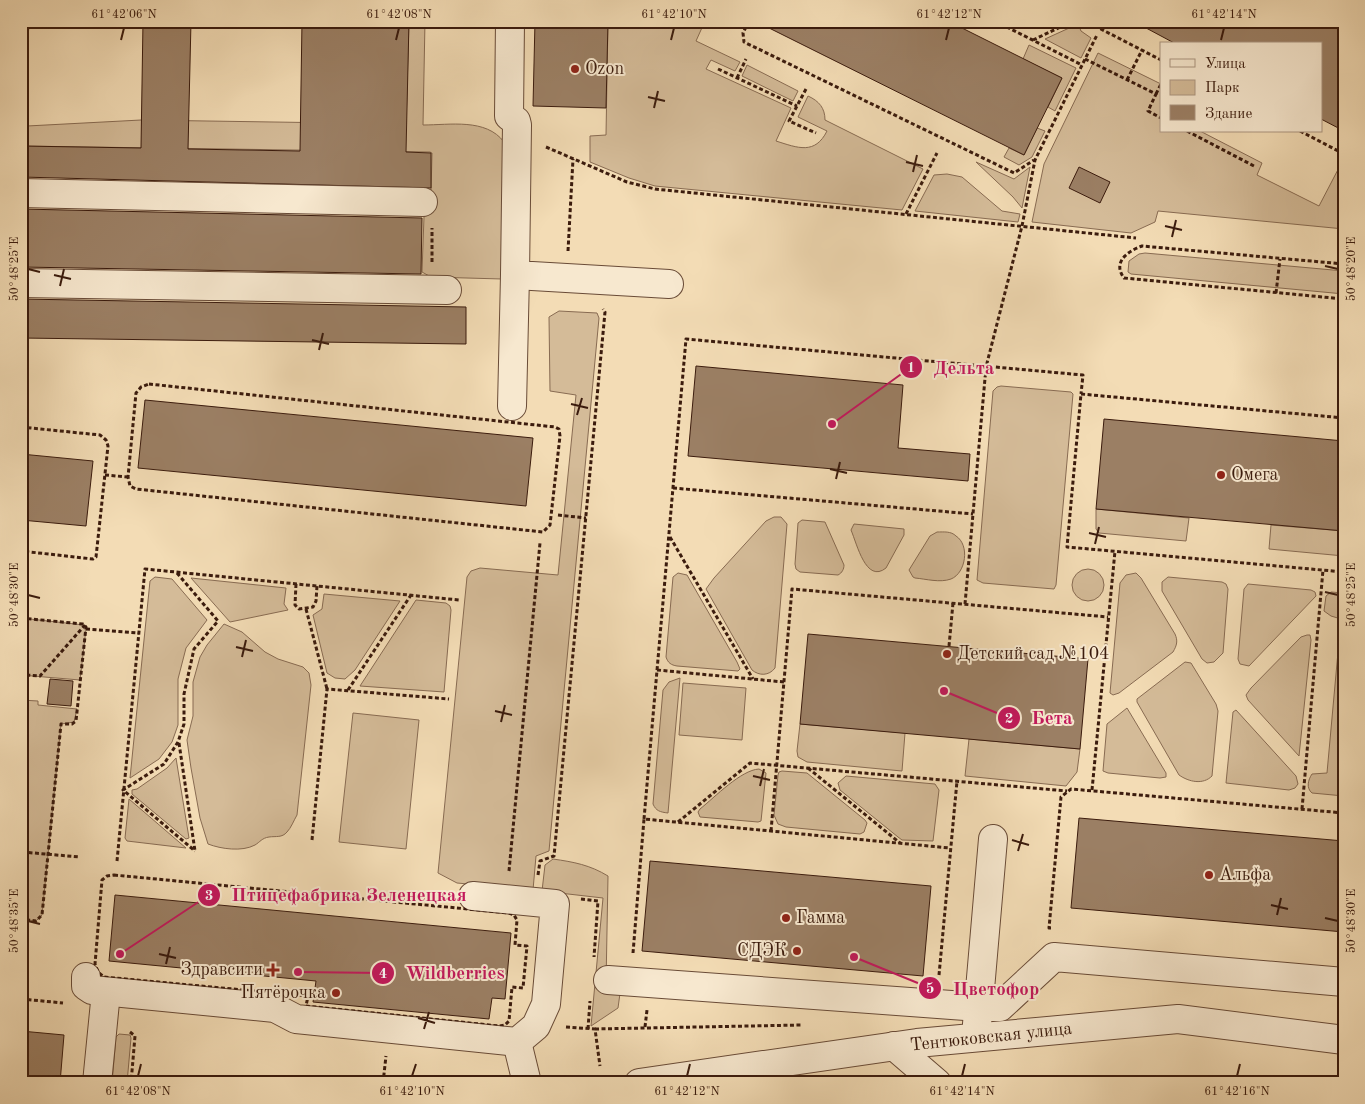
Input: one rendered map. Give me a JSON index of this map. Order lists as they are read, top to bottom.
{
  "streets": {
    "street": ["Тентюковская улица"]
  },
  "places": {
    "other": [
      "Ozon",
      "Дельта",
      "Омега",
      "Детский сад №104",
      "Бета",
      "Альфа",
      "Гамма",
      "СДЭК",
      "Птицефабрика Зеленецкая",
      "Цветофор",
      "Wildberries",
      "Пятёрочка"
    ],
    "health": ["Здравсити"]
  },
  "legend": ["Улица", "Парк", "Здание"],
  "coordinates": [
    "61°42'06\"N",
    "61°42'08\"N",
    "61°42'10\"N",
    "61°42'12\"N",
    "61°42'14\"N",
    "50°48'25\"E",
    "50°48'20\"E",
    "50°48'30\"E",
    "50°48'35\"E",
    "61°42'16\"N"
  ]
}
